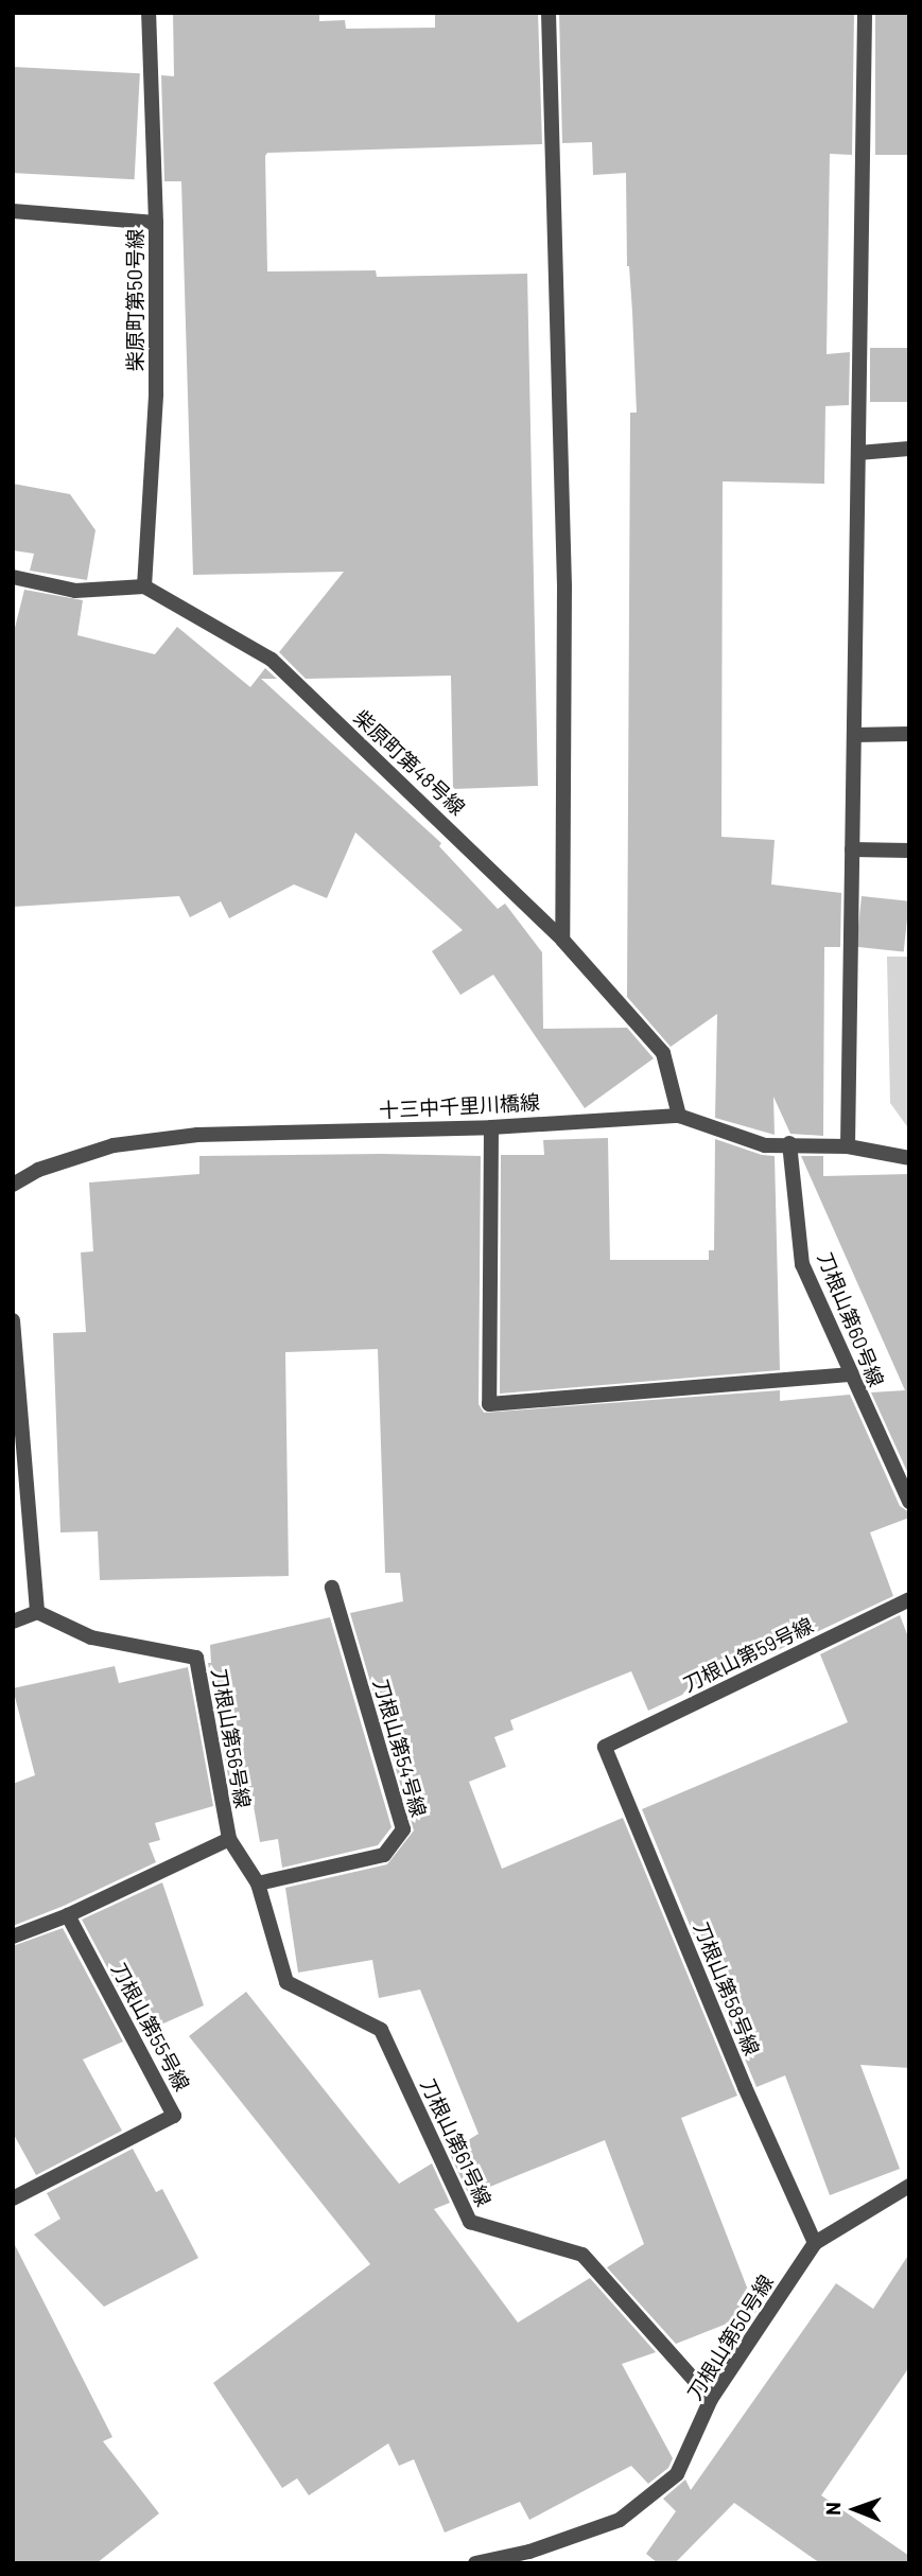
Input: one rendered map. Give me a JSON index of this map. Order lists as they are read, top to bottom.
{
  "streets": {
    "street": [
      "柴原町第50号線",
      "柴原町第48号線",
      "十三中千里川橋線",
      "刀根山第60号線",
      "刀根山第59号線",
      "刀根山第56号線",
      "刀根山第54号線",
      "刀根山第58号線",
      "刀根山第55号線",
      "刀根山第61号線",
      "刀根山第50号線"
    ]
  },
  "crossings": [
    ["柴原町第50号線", "柴原町第48号線"],
    ["柴原町第48号線", "十三中千里川橋線"],
    ["十三中千里川橋線", "刀根山第60号線"],
    ["刀根山第59号線", "刀根山第58号線"],
    ["刀根山第54号線", "刀根山第61号線"],
    ["刀根山第58号線", "刀根山第50号線"],
    ["刀根山第61号線", "刀根山第50号線"]
  ],
  "north": "left"
}
